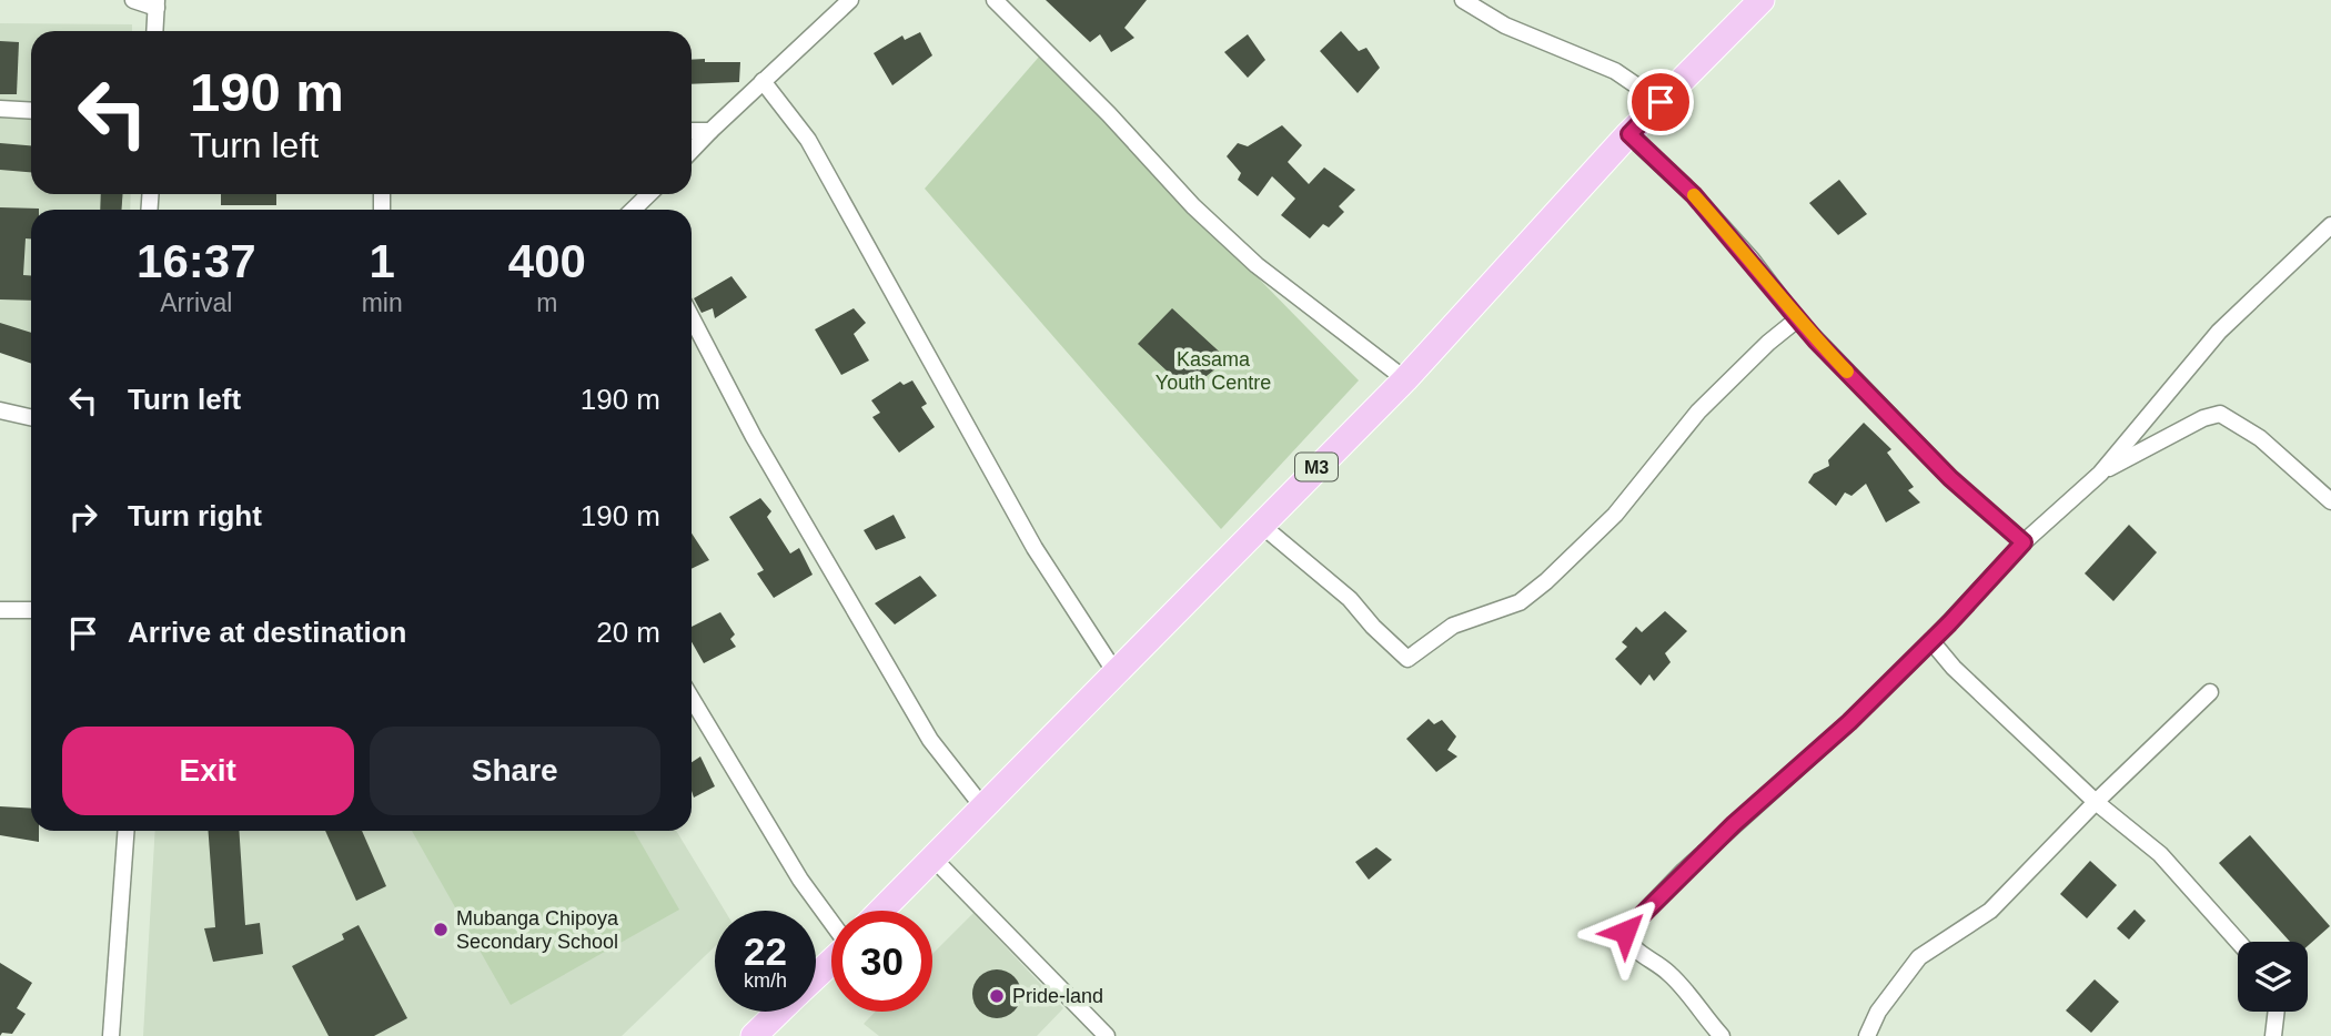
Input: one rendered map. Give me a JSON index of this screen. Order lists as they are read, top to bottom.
{
  "streets": {
    "main road": ["M3"]
  },
  "parks": ["Kasama Youth Centre"],
  "places": ["Mubanga Chipoya Secondary School", "Pride-land"],
  "page": {
    "turn": ["190 m", "Turn left"],
    "eta": [
      "16:37",
      "Arrival",
      "1",
      "min",
      "400",
      "m"
    ],
    "list": [
      {
        "name": "Turn left",
        "value": "190 m"
      },
      {
        "name": "Turn right",
        "value": "190 m"
      },
      {
        "name": "Arrive at destination",
        "value": "20 m"
      }
    ],
    "buttons": ["Exit", "Share"],
    "speed": "22 km/h",
    "limit": "30"
  }
}
